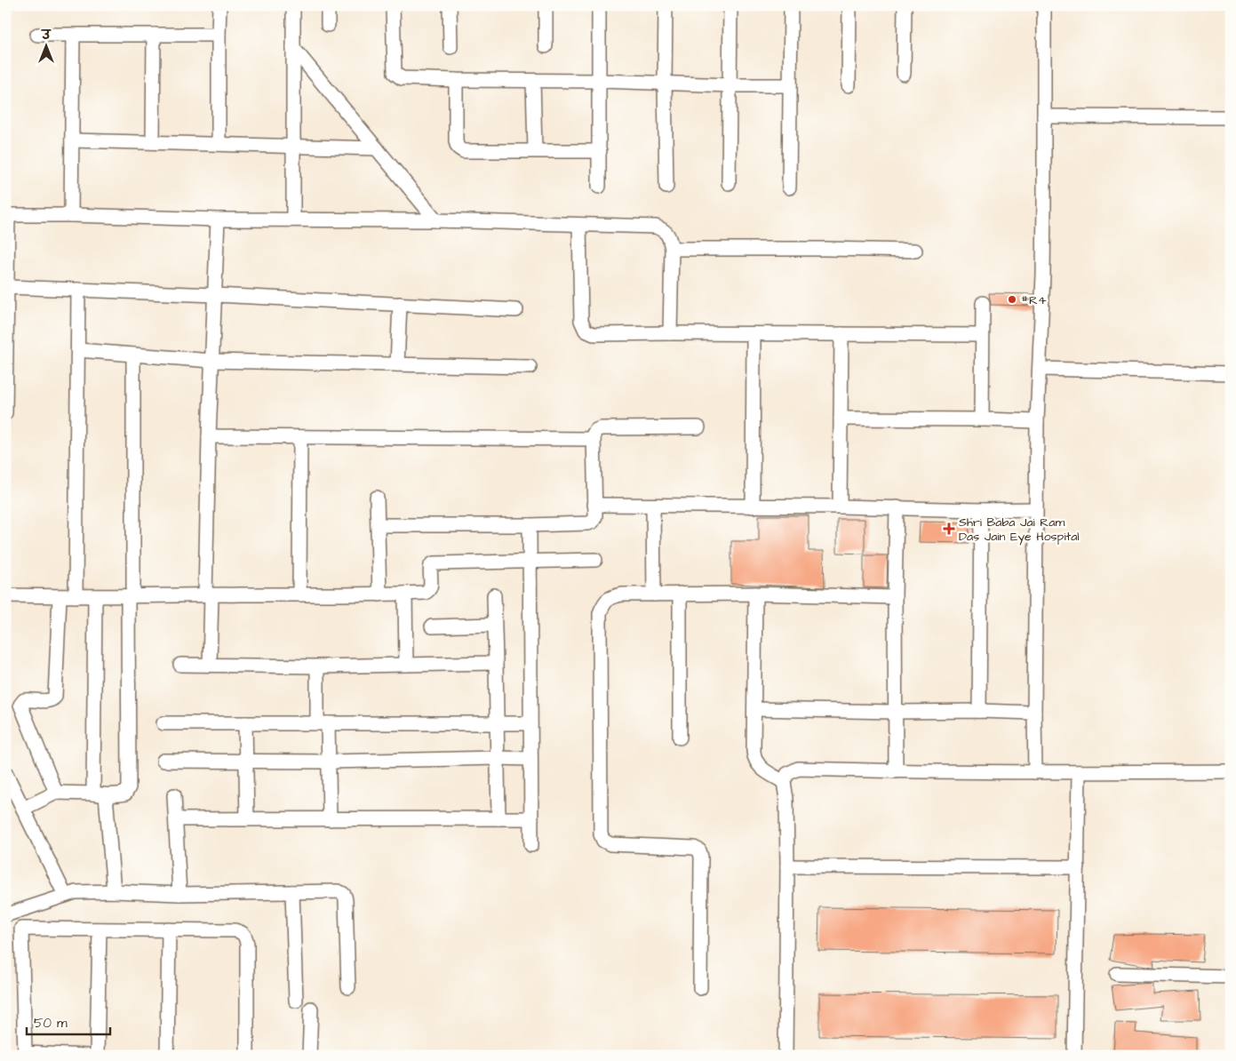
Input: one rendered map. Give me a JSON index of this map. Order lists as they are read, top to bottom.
{
  "places": {
    "other": ["#R4"],
    "health": ["Shri Baba Jai Ram Das Jain Eye Hospital"]
  },
  "scale_bar": "50 m",
  "north": "top"
}
